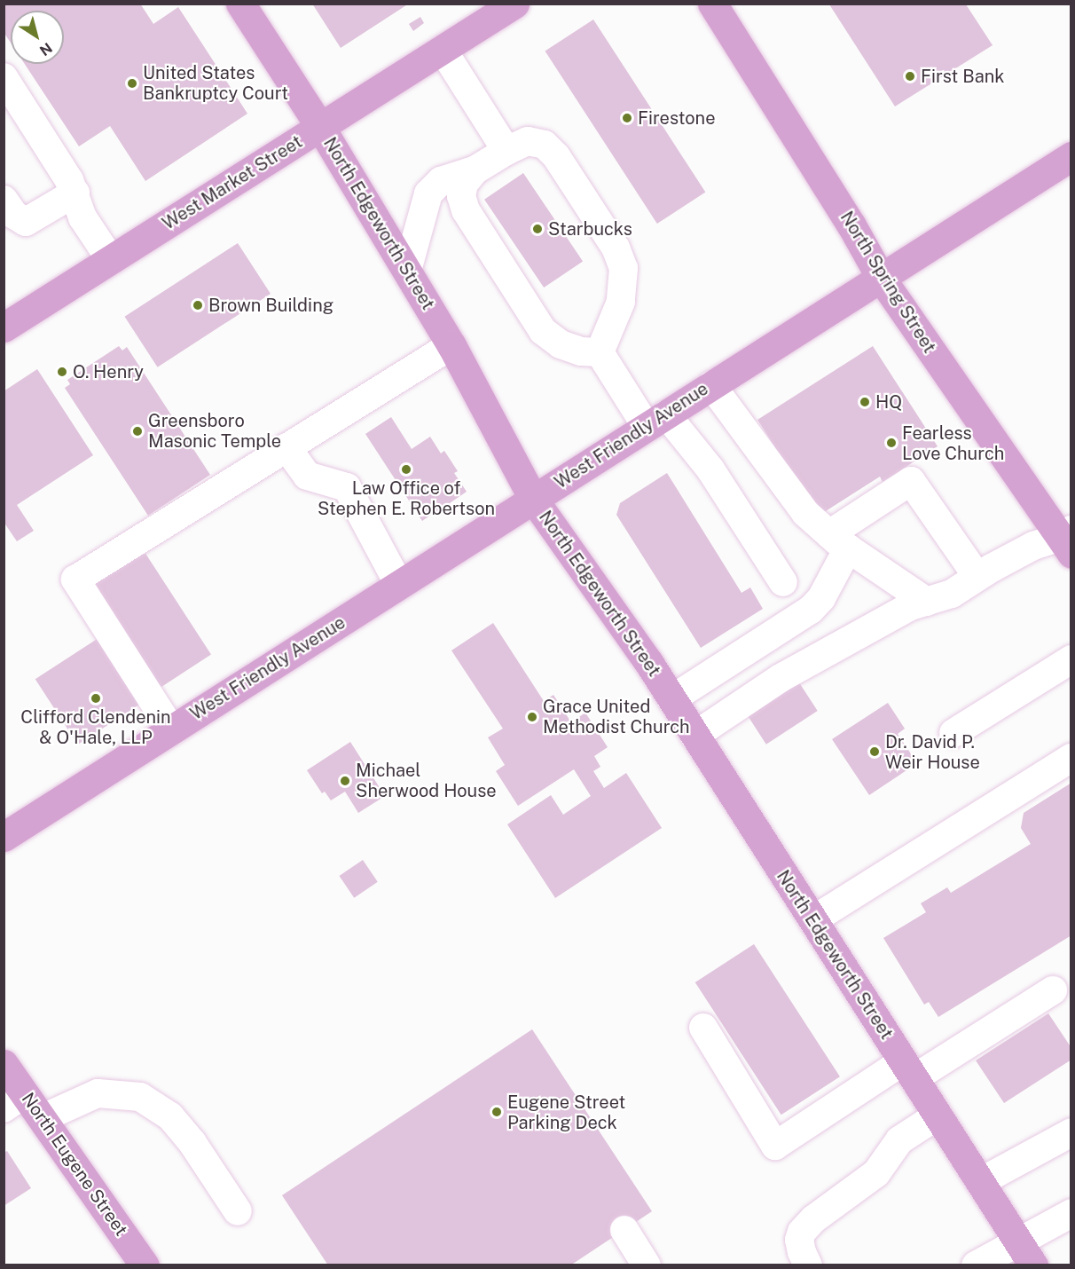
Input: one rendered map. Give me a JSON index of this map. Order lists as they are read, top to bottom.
{
  "streets": {
    "main road": [
      "West Market Street",
      "North Edgeworth Street",
      "North Spring Street",
      "West Friendly Avenue",
      "North Eugene Street"
    ]
  },
  "crossings": [
    ["West Market Street", "North Edgeworth Street"],
    ["North Edgeworth Street", "West Friendly Avenue"],
    ["North Spring Street", "West Friendly Avenue"]
  ],
  "places": [
    "First Bank",
    "United States Bankruptcy Court",
    "Firestone",
    "Starbucks",
    "Brown Building",
    "O. Henry",
    "HQ",
    "Greensboro Masonic Temple",
    "Fearless Love Church",
    "Law Office of Stephen E. Robertson",
    "Clifford Clendenin & O'Hale, LLP",
    "Grace United Methodist Church",
    "Dr. David P. Weir House",
    "Michael Sherwood House",
    "Eugene Street Parking Deck"
  ],
  "north": "bottom right"
}
